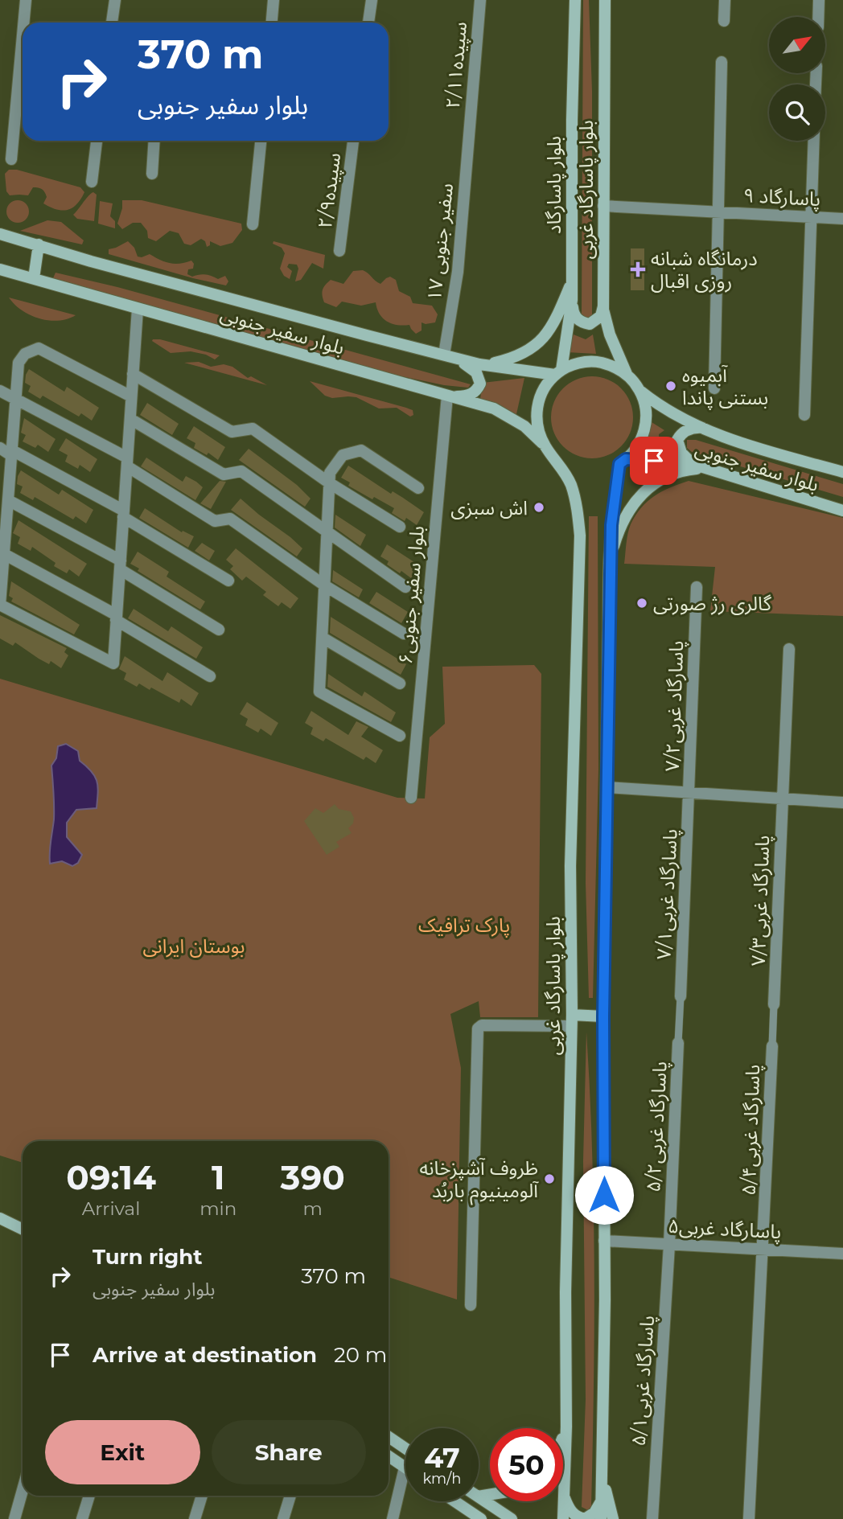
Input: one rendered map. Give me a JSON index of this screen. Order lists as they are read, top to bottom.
{
  "streets": {
    "main road": ["بلوار پاسارگاد", "بلوار پاسارگاد غربی", "بلوار سفیر جنوبی"],
    "street": [
      "سپیده۲/۱۱",
      "سپیده۲/۹",
      "پاسارگاد ۹",
      "سفیر جنوبی ۱۷",
      "بلوار سفیر جنوبی۶",
      "پاسارگاد غربی۷/۲",
      "پاسارگاد غربی۷/۱",
      "پاسارگاد غربی۷/۳",
      "پاسارگاد غربی۵/۲",
      "پاسارگاد غربی۵/۴",
      "پاسارگاد غربی۵",
      "پاسارگاد غربی۵/۱"
    ]
  },
  "crossings": [
    ["سپیده۲/۱۱", "سفیر جنوبی ۱۷"],
    ["بلوار پاسارگاد", "بلوار سفیر جنوبی"],
    ["بلوار پاسارگاد غربی", "پاسارگاد ۹"],
    ["بلوار پاسارگاد غربی", "بلوار سفیر جنوبی"],
    ["سفیر جنوبی ۱۷", "بلوار سفیر جنوبی"],
    ["بلوار سفیر جنوبی", "بلوار سفیر جنوبی۶"],
    ["پاسارگاد غربی۷/۲", "پاسارگاد غربی۷/۱"],
    ["پاسارگاد غربی۵/۲", "پاسارگاد غربی۵"],
    ["پاسارگاد غربی۵/۲", "پاسارگاد غربی۵/۱"],
    ["پاسارگاد غربی۵/۴", "پاسارگاد غربی۵"],
    ["پاسارگاد غربی۵", "پاسارگاد غربی۵/۱"]
  ],
  "parks": ["پارک ترافیک", "بوستان ایرانی"],
  "places": {
    "health": ["درمانگاه شبانه روزی اقبال"],
    "other": [
      "آبمیوه بستنی پاندا",
      "اش سبزی",
      "گالری رژ صورتی",
      "ظروف آشپزخانه آلومینیوم باربُد"
    ]
  },
  "north": "top right",
  "page": {
    "turn": ["370 m", "بلوار سفیر جنوبی"],
    "eta": [
      "09:14",
      "Arrival",
      "1",
      "min",
      "390",
      "m"
    ],
    "list": [
      {
        "name": "Turn right",
        "note": "بلوار سفیر جنوبی",
        "value": "370 m"
      },
      {
        "name": "Arrive at destination",
        "value": "20 m"
      }
    ],
    "buttons": ["Exit", "Share"],
    "speed": "47 km/h",
    "limit": "50"
  }
}
